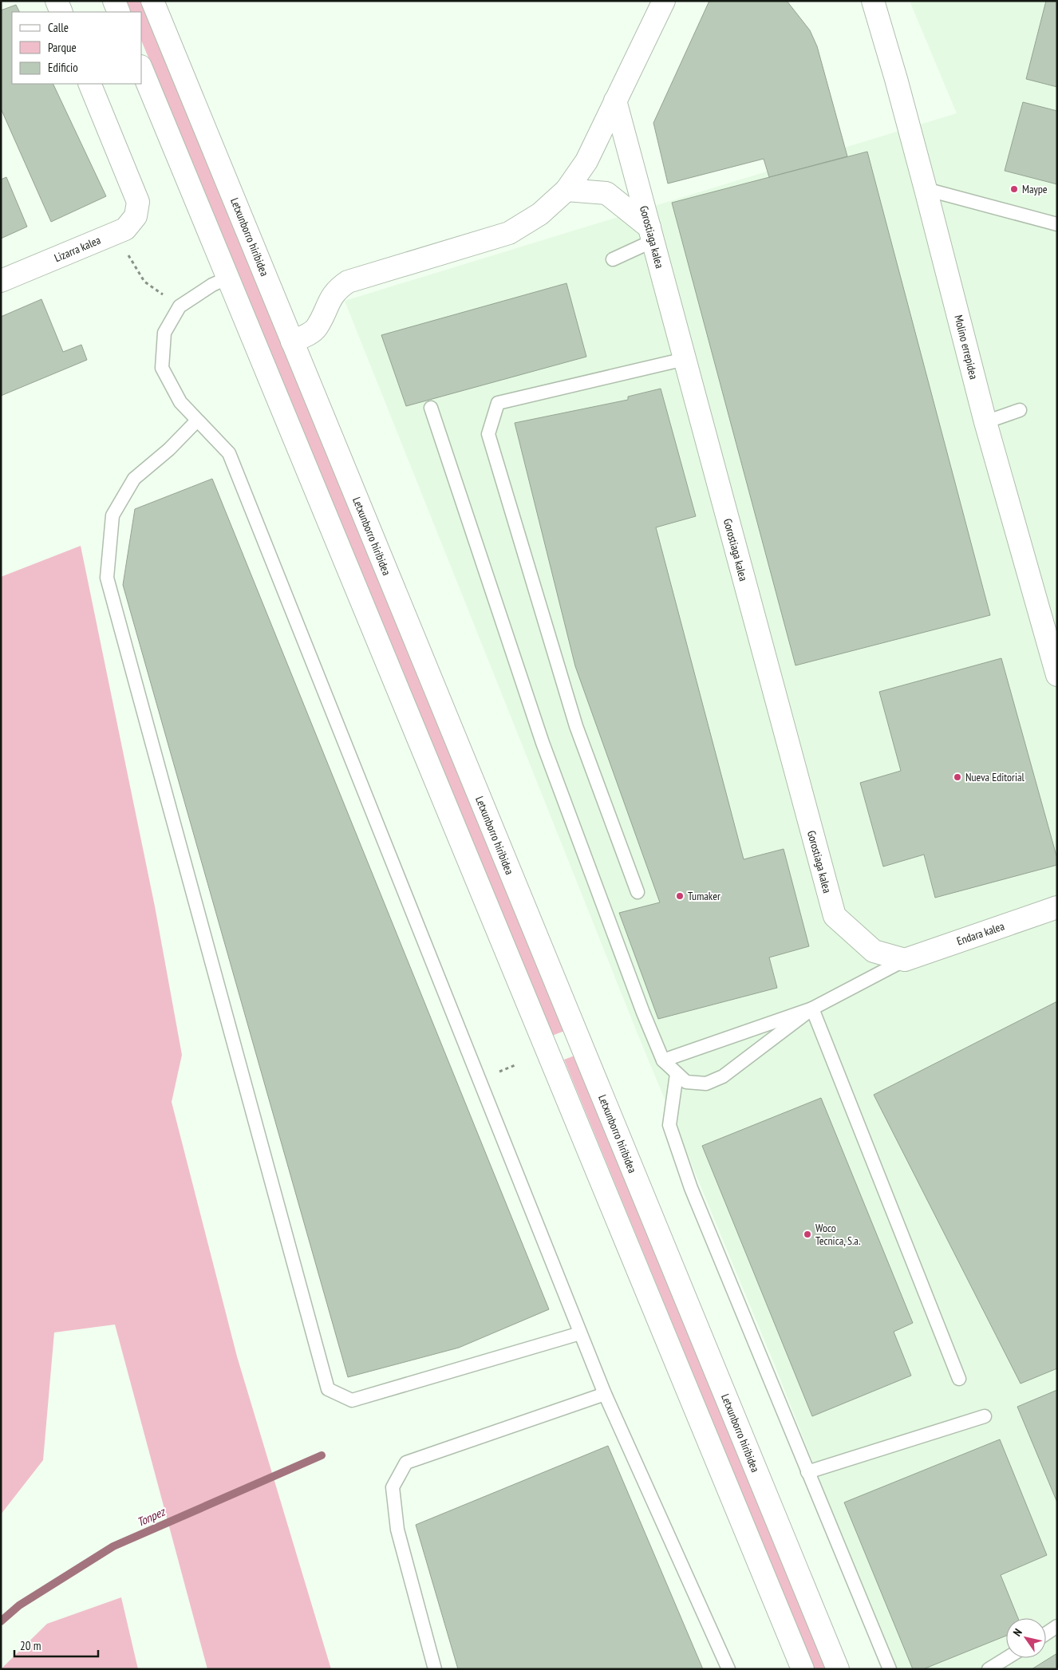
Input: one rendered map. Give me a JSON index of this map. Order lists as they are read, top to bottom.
{
  "streets": {
    "main road": [
      "Letxunborro hiribidea",
      "Gorostiaga kalea",
      "Lizarra kalea",
      "Molino errepidea",
      "Endara kalea"
    ]
  },
  "crossings": [
    ["Gorostiaga kalea", "Endara kalea"]
  ],
  "water": ["Tonpez"],
  "places": [
    "Maype",
    "Nueva Editorial",
    "Tumaker",
    "Woco Tecnica, S.a."
  ],
  "legend": ["Calle", "Parque", "Edificio"],
  "scale_bar": "20 m",
  "north": "top left"
}
